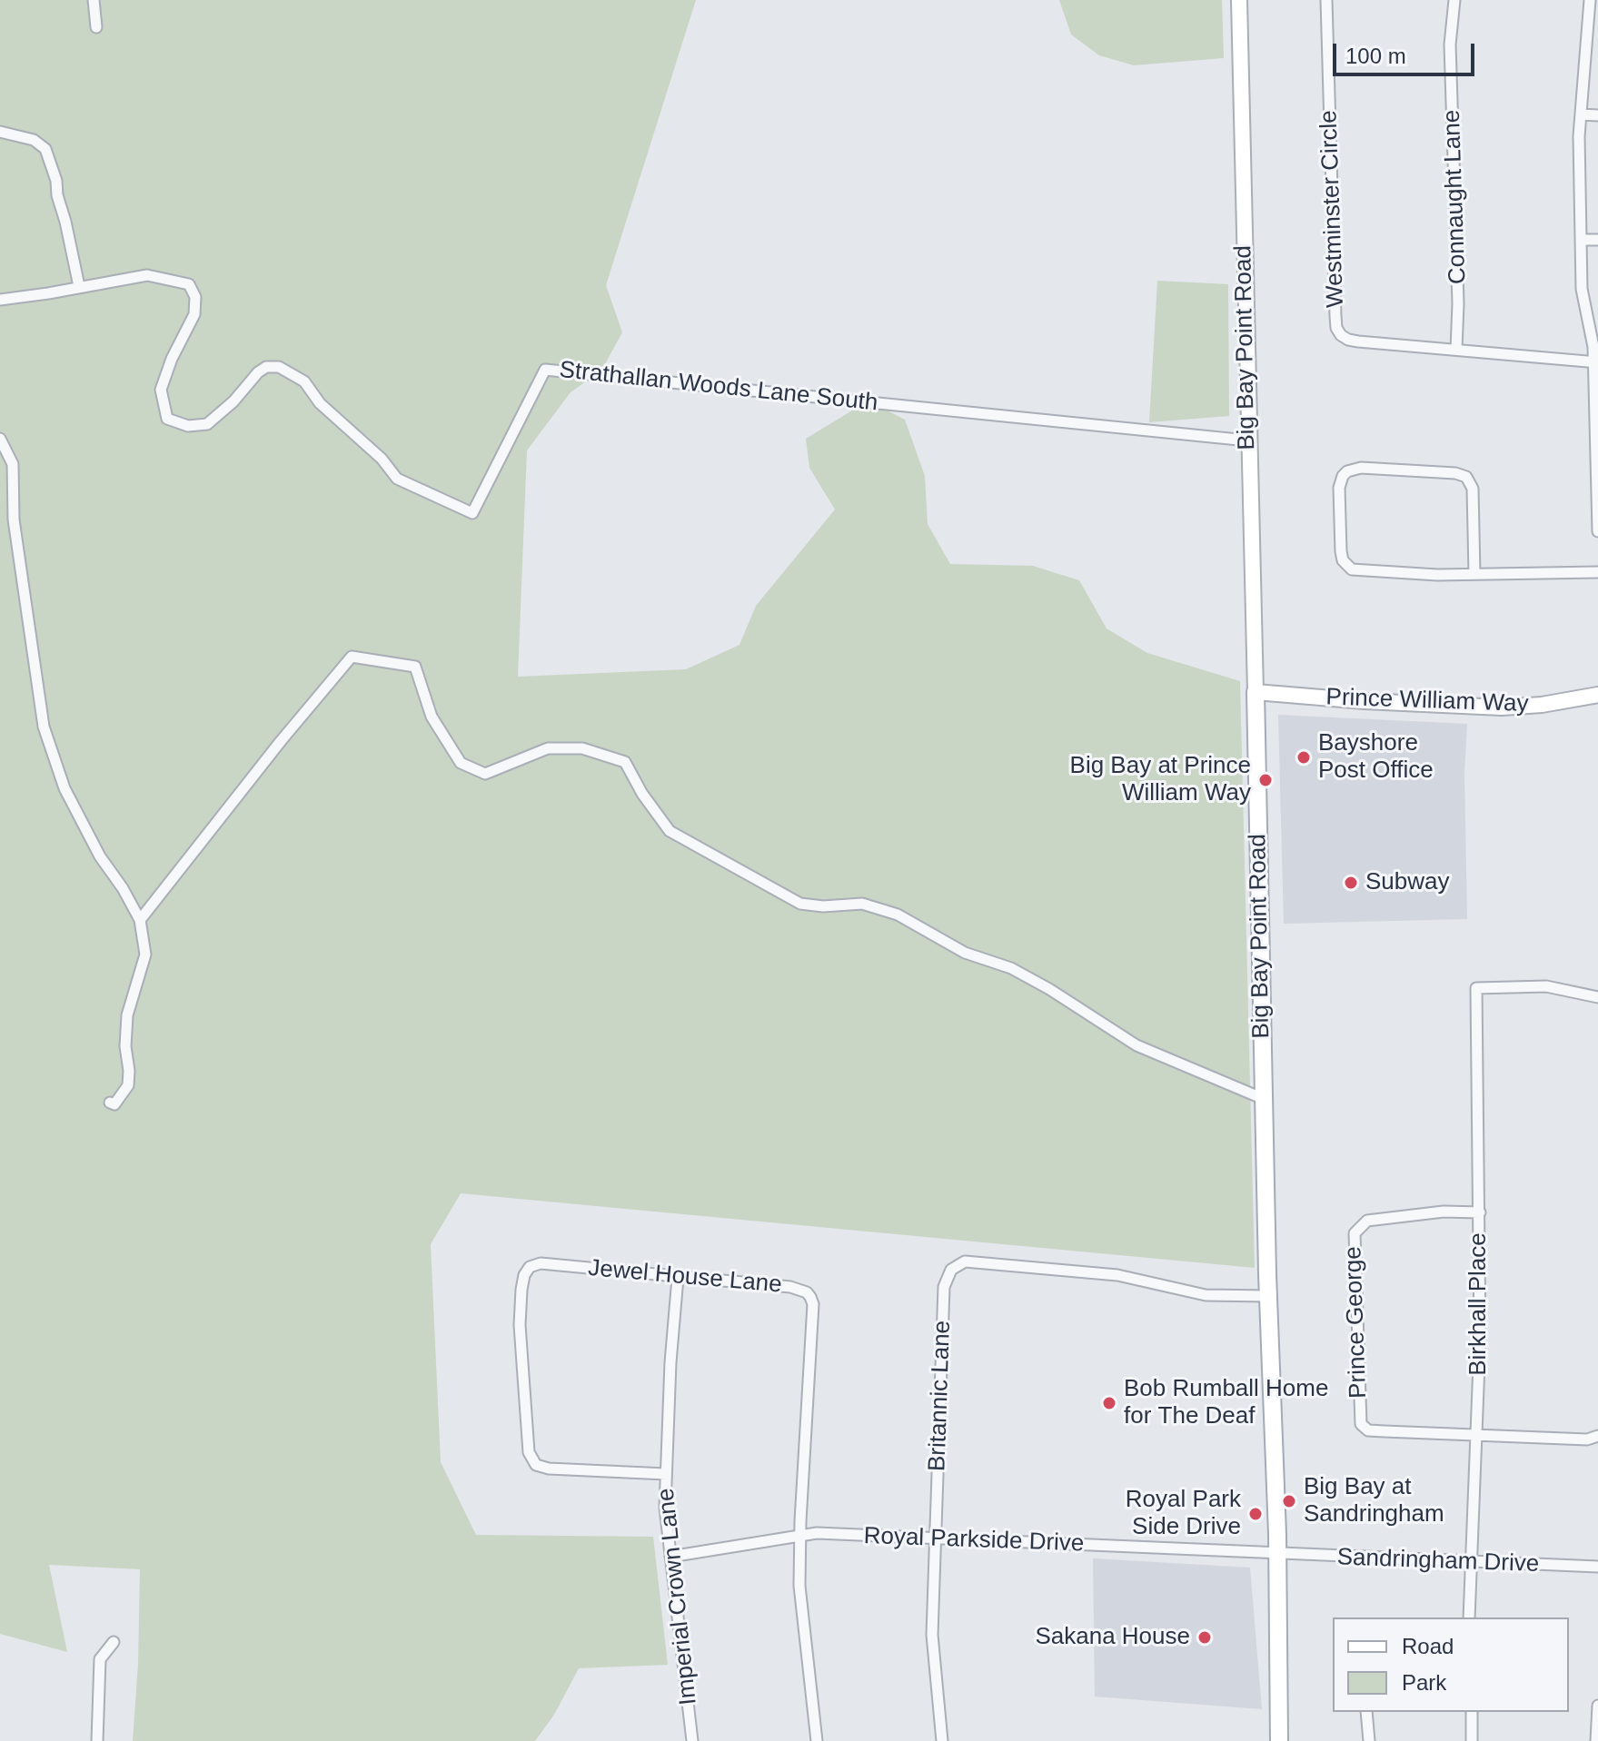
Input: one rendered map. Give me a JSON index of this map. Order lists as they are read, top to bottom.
{
  "streets": {
    "main road": ["Big Bay Point Road", "Prince William Way"],
    "street": [
      "Connaught Lane",
      "Westminster Circle",
      "Strathallan Woods Lane South",
      "Jewel House Lane",
      "Birkhall Place",
      "Prince George",
      "Britannic Lane",
      "Royal Parkside Drive",
      "Sandringham Drive",
      "Imperial Crown Lane"
    ]
  },
  "crossings": [
    ["Connaught Lane", "Westminster Circle"],
    ["Big Bay Point Road", "Strathallan Woods Lane South"],
    ["Big Bay Point Road", "Prince William Way"],
    ["Big Bay Point Road", "Britannic Lane"],
    ["Big Bay Point Road", "Royal Parkside Drive"],
    ["Big Bay Point Road", "Sandringham Drive"],
    ["Jewel House Lane", "Royal Parkside Drive"],
    ["Jewel House Lane", "Imperial Crown Lane"],
    ["Birkhall Place", "Prince George"],
    ["Birkhall Place", "Sandringham Drive"],
    ["Britannic Lane", "Royal Parkside Drive"],
    ["Royal Parkside Drive", "Sandringham Drive"],
    ["Royal Parkside Drive", "Imperial Crown Lane"]
  ],
  "places": [
    "Bayshore Post Office",
    "Big Bay at Prince William Way",
    "Subway",
    "Bob Rumball Home for The Deaf",
    "Big Bay at Sandringham",
    "Royal Park Side Drive",
    "Sakana House"
  ],
  "legend": ["Road", "Park"],
  "scale_bar": "100 m"
}
